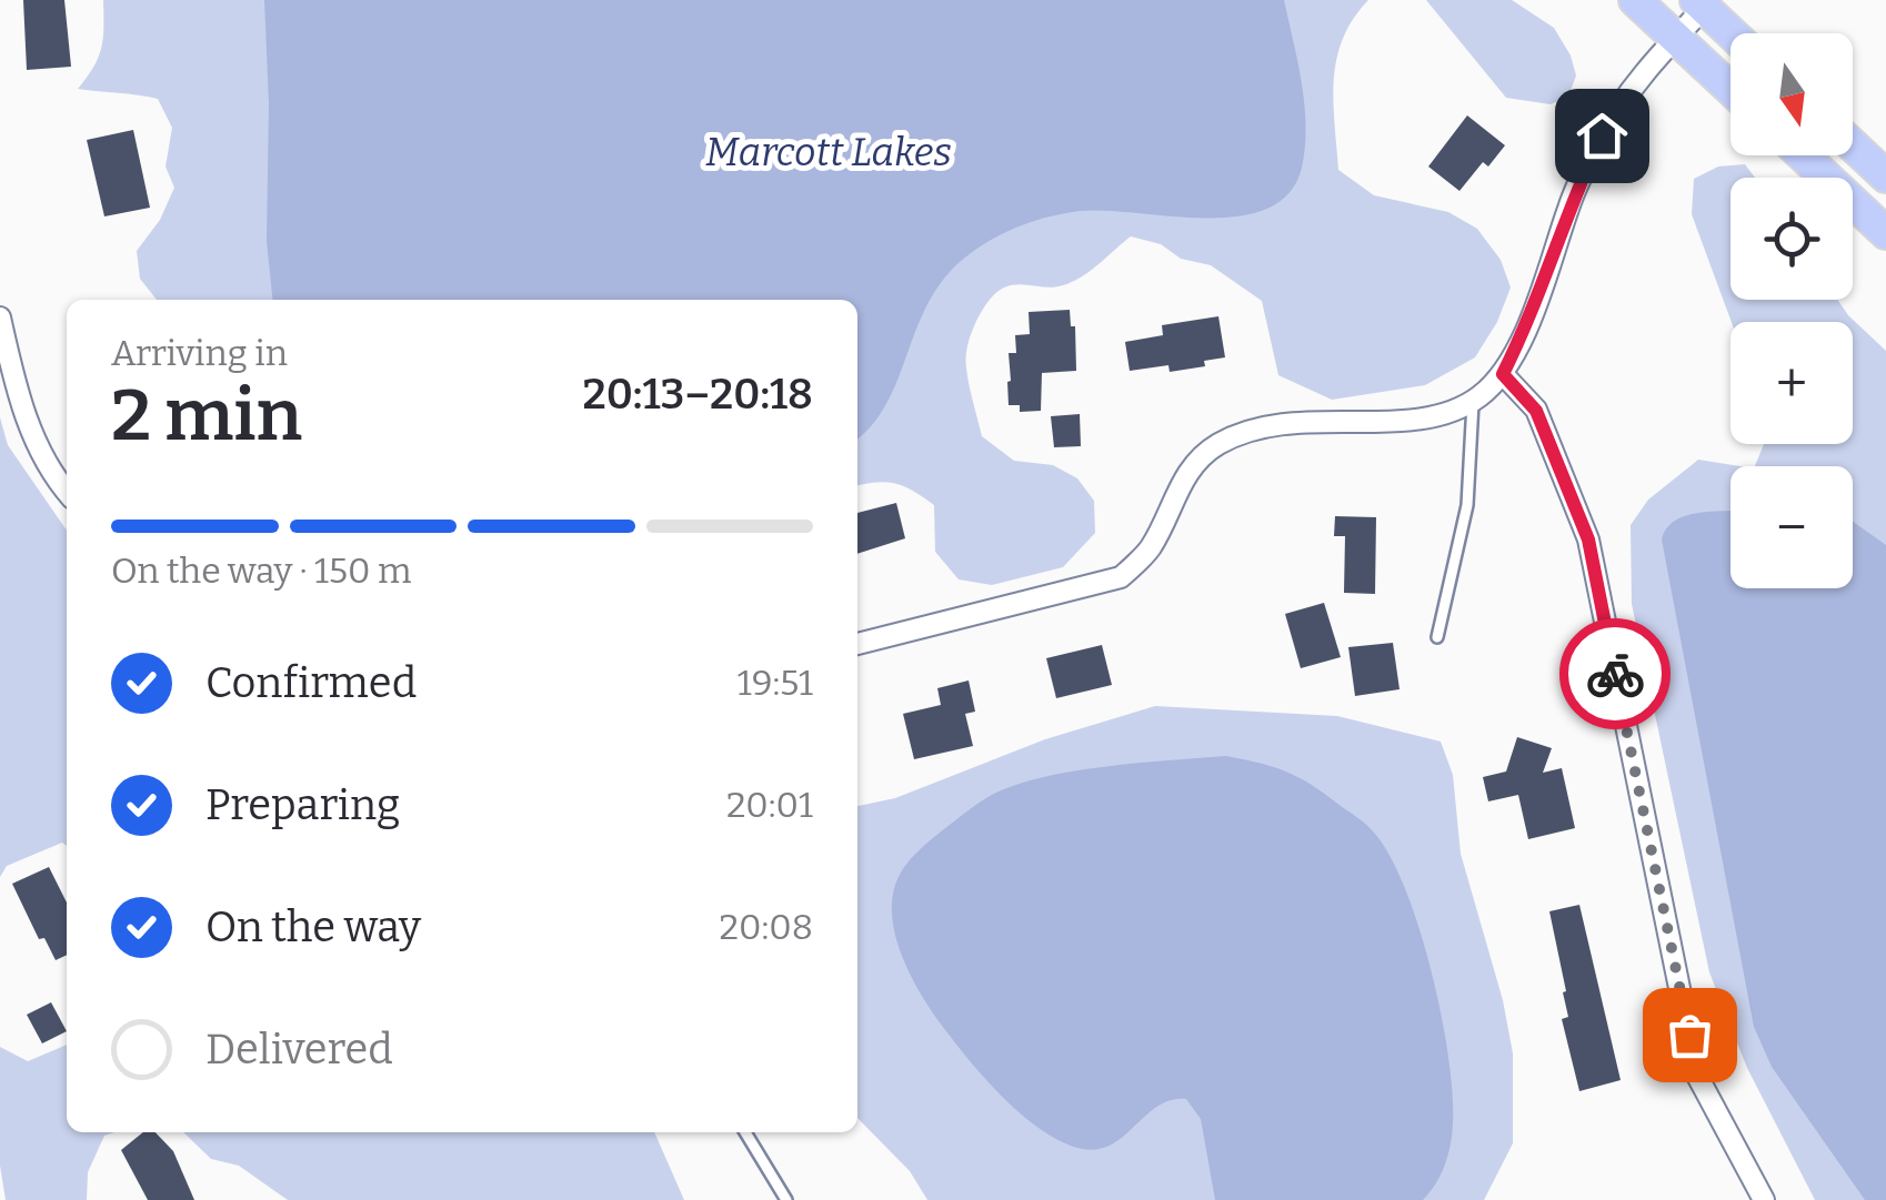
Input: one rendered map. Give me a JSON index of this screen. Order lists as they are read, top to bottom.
{
  "water": ["Marcott Lakes"],
  "north": "bottom",
  "page": {
    "map_buttons": ["+", "−"],
    "heading": ["2 min", "Arriving in", "20:13–20:18"],
    "bar": "On the way · 150 m",
    "list": [
      ["Confirmed", "19:51"],
      ["Preparing", "20:01"],
      ["On the way", "20:08"],
      "Delivered"
    ]
  }
}
